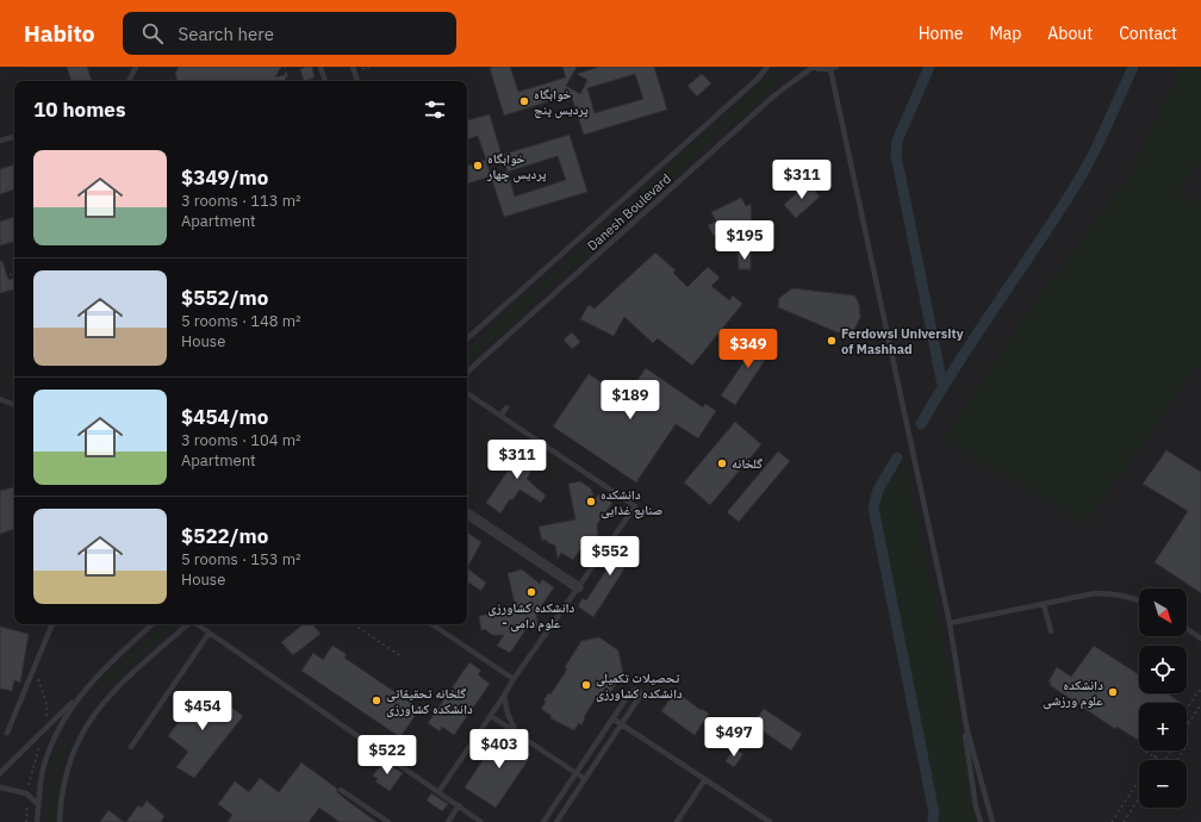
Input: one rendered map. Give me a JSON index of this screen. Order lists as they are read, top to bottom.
{
  "streets": {
    "lane": ["Danesh Boulevard"]
  },
  "places": [
    "خوابگاه پردیس پنج",
    "خوابگاه پردیس چهار",
    "Ferdowsi University of Mashhad",
    "گلخانه",
    "دانشکده صنایع غذایی",
    "دانشکده کشاورزی - علوم دامی",
    "تحصیلات تکمیلی دانشکده کشاورزی",
    "دانشکده علوم ورزشی",
    "گلخانه تحقیقاتی دانشکده کشاورزی"
  ],
  "north": "bottom right",
  "page": {
    "header": "Habito",
    "search": "Search here",
    "nav": [
      "Home",
      "Map",
      "About",
      "Contact"
    ],
    "heading": "10 homes",
    "list": [
      {
        "name": "$349/mo",
        "note": "3 rooms · 113 m² · Apartment"
      },
      {
        "name": "$552/mo",
        "note": "5 rooms · 148 m² · House"
      },
      {
        "name": "$454/mo",
        "note": "3 rooms · 104 m² · Apartment"
      },
      {
        "name": "$522/mo",
        "note": "5 rooms · 153 m² · House"
      }
    ],
    "price": [
      "$311",
      "$195",
      "$349",
      "$189",
      "$311",
      "$552",
      "$454",
      "$497",
      "$403",
      "$522"
    ],
    "map_buttons": ["+", "−"]
  }
}
